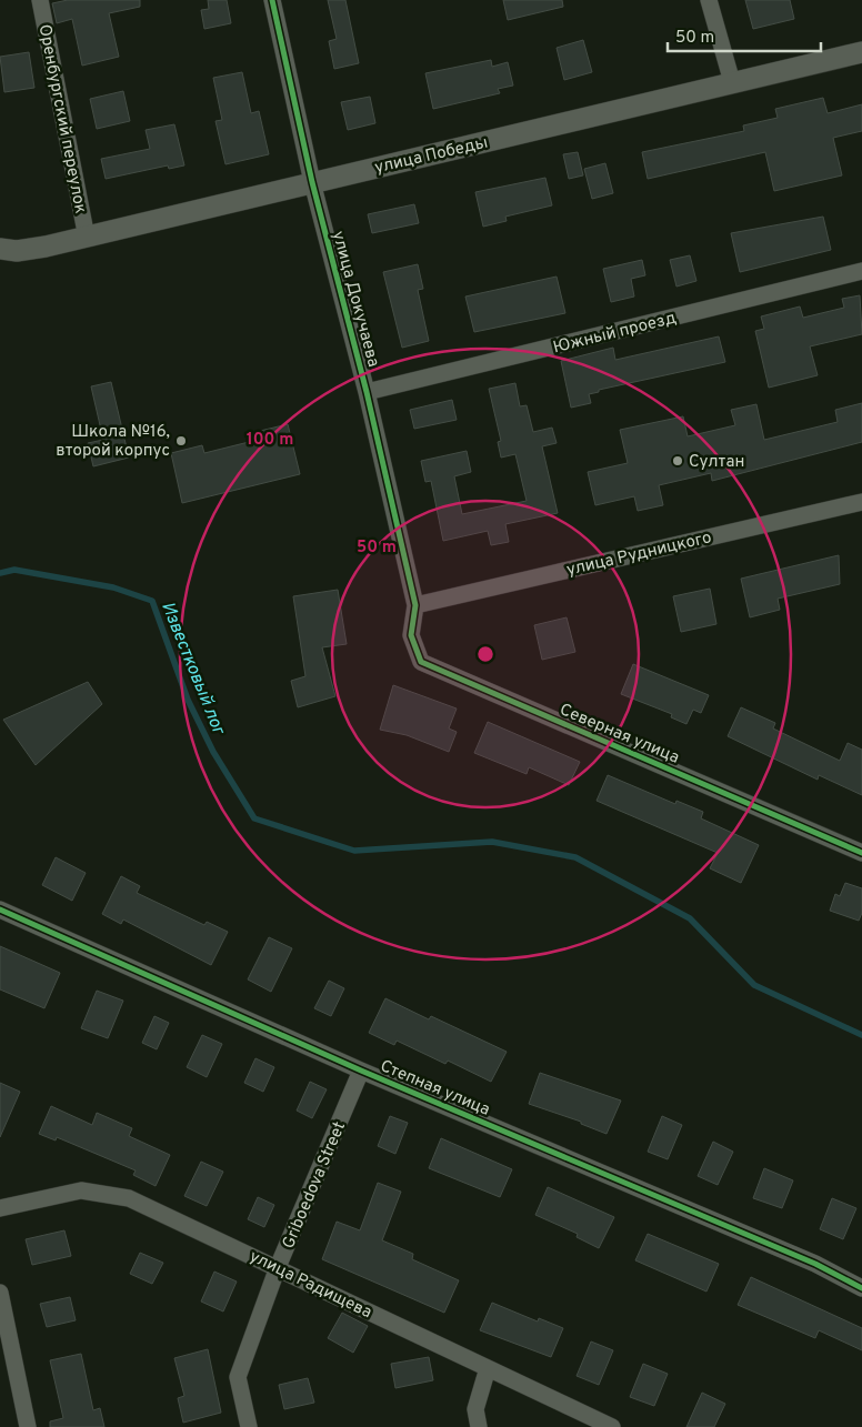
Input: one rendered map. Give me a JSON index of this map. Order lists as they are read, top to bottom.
{
  "streets": {
    "street": [
      "Оренбургский переулок",
      "улица Победы",
      "улица Докучаева",
      "Южный проезд",
      "улица Рудницкого",
      "Северная улица",
      "Степная улица",
      "Griboedova Street",
      "улица Радищева"
    ]
  },
  "crossings": [
    ["Оренбургский переулок", "улица Победы"],
    ["улица Победы", "улица Докучаева"],
    ["улица Докучаева", "Южный проезд"],
    ["улица Докучаева", "улица Рудницкого"],
    ["улица Докучаева", "Северная улица"],
    ["улица Рудницкого", "Северная улица"],
    ["Степная улица", "Griboedova Street"],
    ["Griboedova Street", "улица Радищева"]
  ],
  "water": ["Известковый лог"],
  "places": ["Школа №16, второй корпус", "Султан"],
  "scale_bar": "50 m",
  "rings": ["100 m", "50 m"]
}
